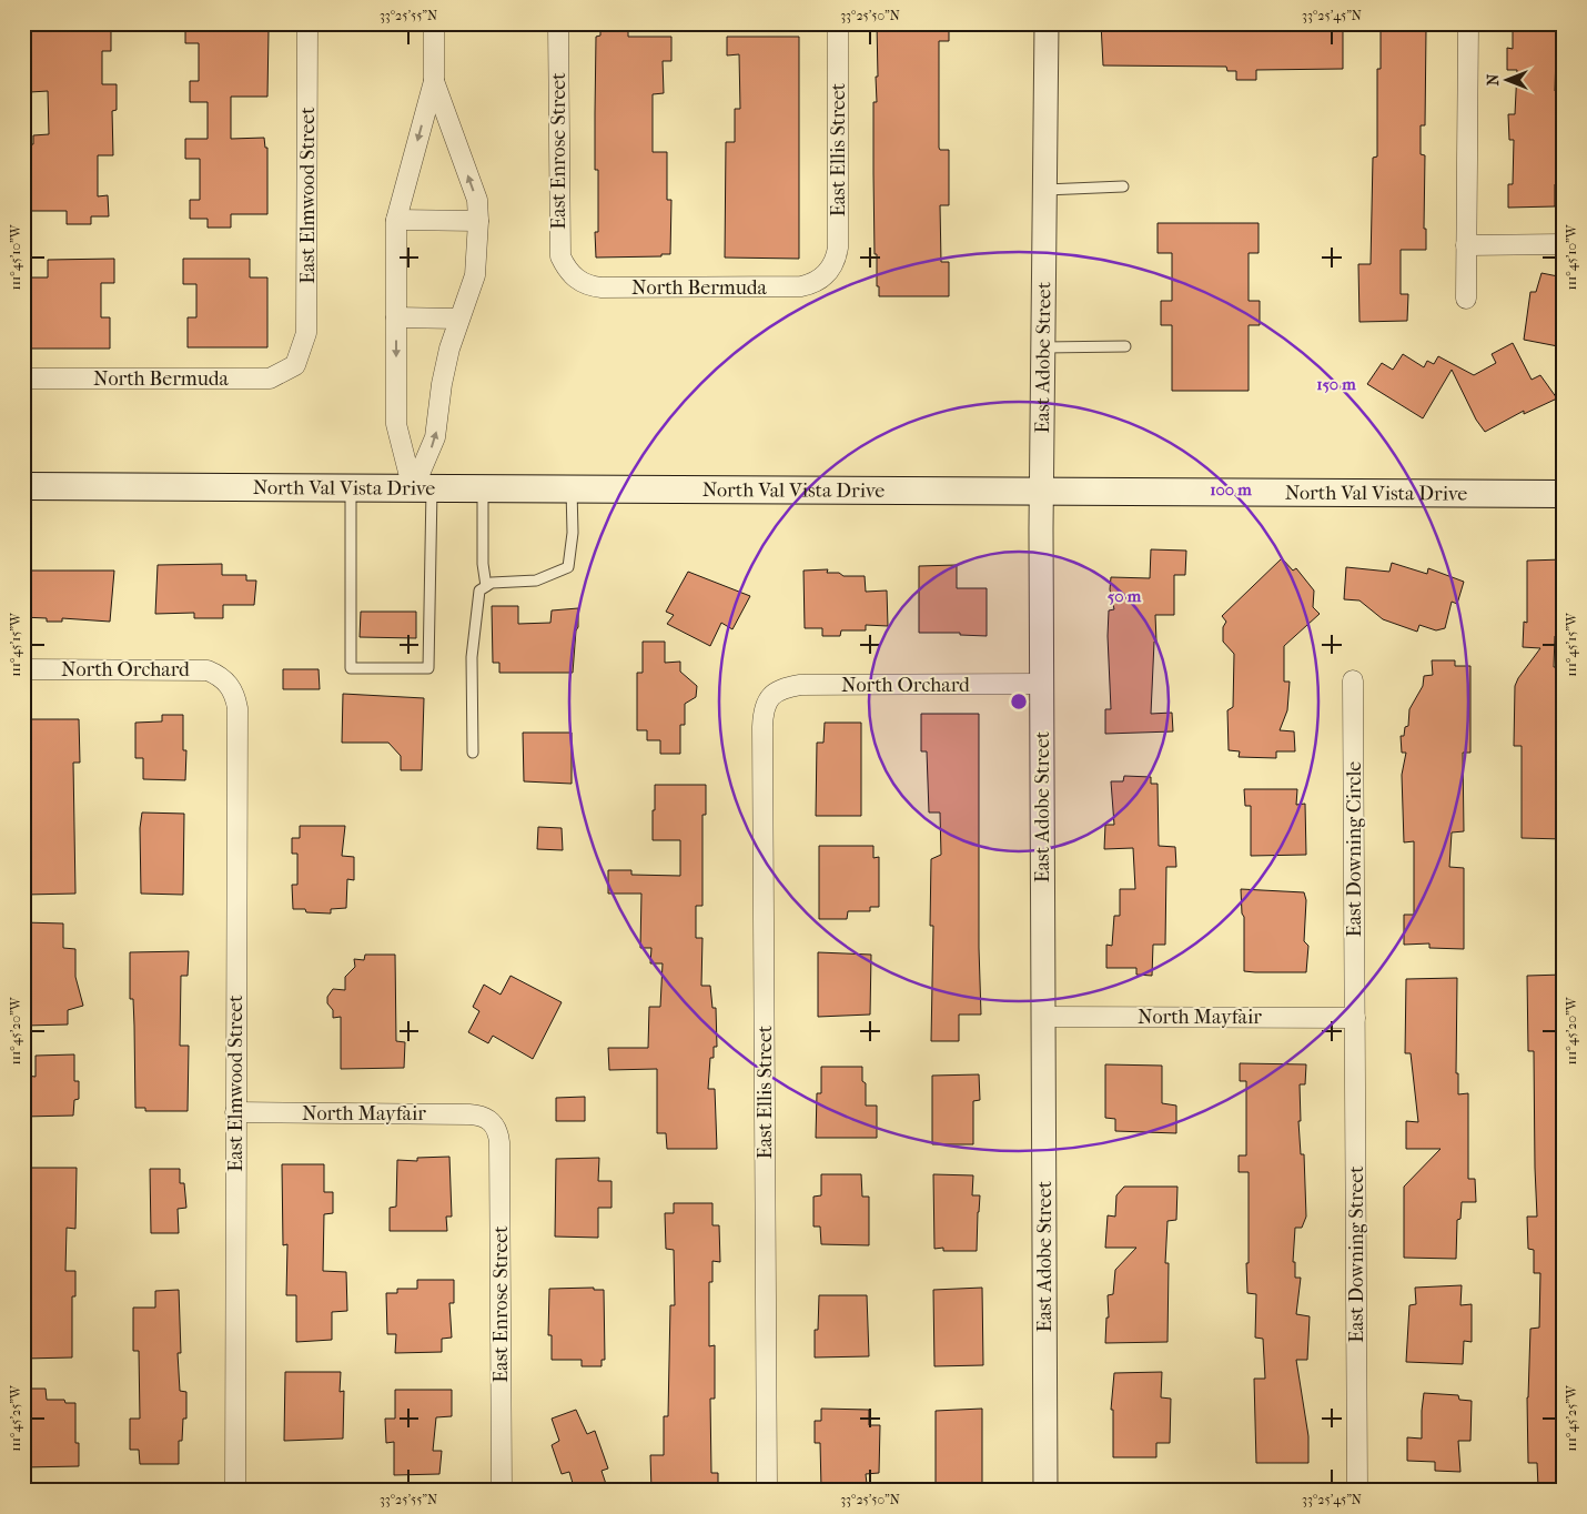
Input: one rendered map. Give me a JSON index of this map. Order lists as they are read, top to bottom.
{
  "streets": {
    "main road": ["North Val Vista Drive"],
    "street": [
      "East Ellis Street",
      "East Enrose Street",
      "East Elmwood Street",
      "North Bermuda",
      "East Adobe Street",
      "North Orchard",
      "East Downing Circle",
      "North Mayfair",
      "East Downing Street"
    ]
  },
  "crossings": [
    ["East Ellis Street", "North Bermuda"],
    ["East Ellis Street", "North Orchard"],
    ["East Enrose Street", "North Bermuda"],
    ["East Enrose Street", "North Mayfair"],
    ["East Elmwood Street", "North Bermuda"],
    ["East Elmwood Street", "North Orchard"],
    ["East Elmwood Street", "North Mayfair"],
    ["East Adobe Street", "North Val Vista Drive"],
    ["East Adobe Street", "North Orchard"],
    ["East Adobe Street", "North Mayfair"],
    ["East Downing Circle", "North Mayfair"],
    ["East Downing Circle", "East Downing Street"],
    ["North Mayfair", "East Downing Street"]
  ],
  "north": "left",
  "coordinates": [
    "33°25'55\"N",
    "33°25'50\"N",
    "33°25'45\"N",
    "111°45'10\"W",
    "111°45'15\"W",
    "111°45'20\"W",
    "111°45'25\"W"
  ],
  "rings": ["150 m", "100 m", "50 m"]
}
